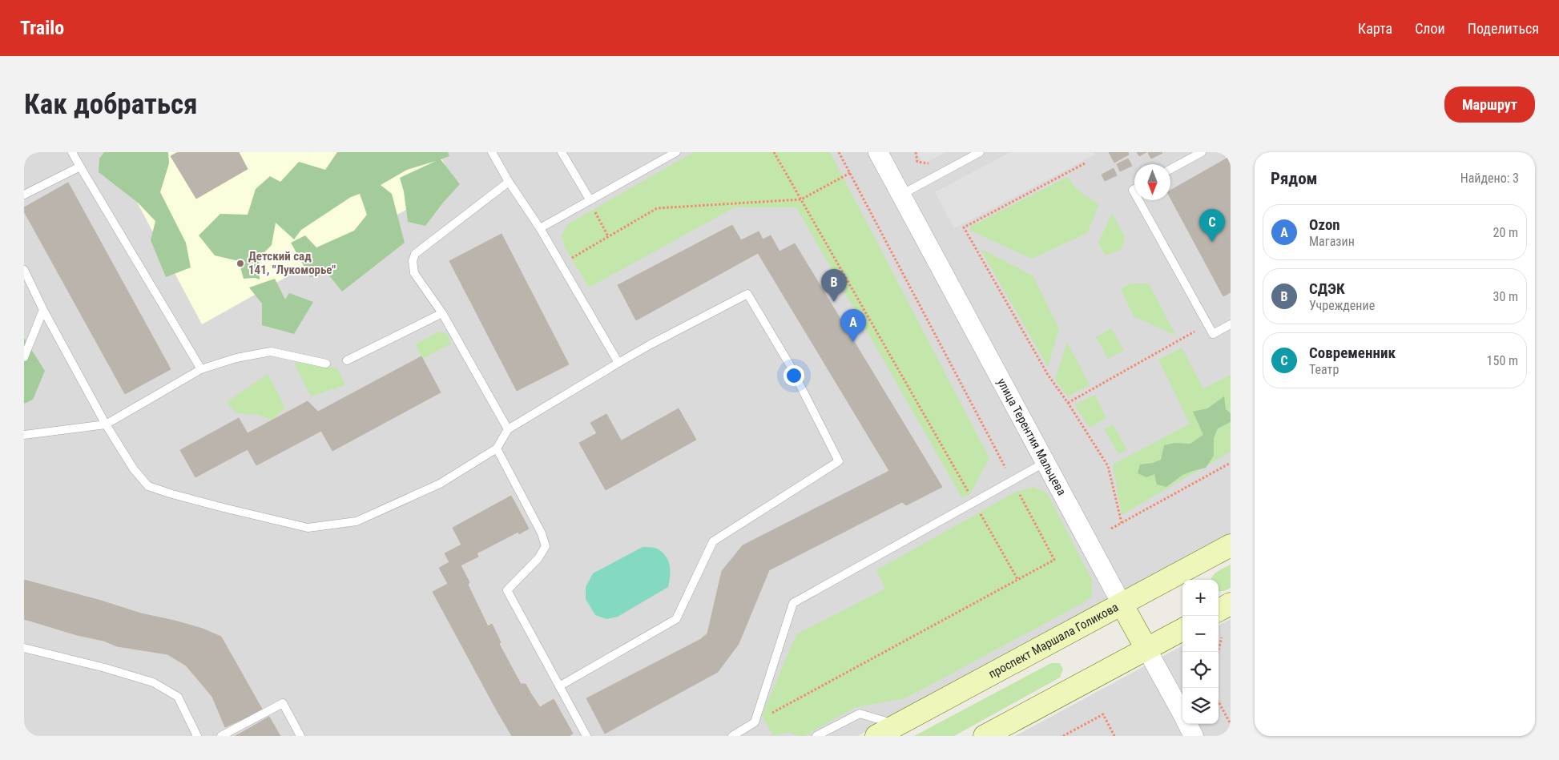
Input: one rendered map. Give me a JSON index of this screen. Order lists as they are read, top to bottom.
{
  "streets": {
    "main road": ["улица Терентия Мальцева", "проспект Маршала Голикова"]
  },
  "crossings": [
    ["улица Терентия Мальцева", "проспект Маршала Голикова"]
  ],
  "places": ["Детский сад 141, \"Лукоморье\""],
  "north": "bottom",
  "page": {
    "header": "Trailo",
    "nav": ["Карта", "Слои", "Поделиться"],
    "buttons": "Маршрут",
    "title": "Как добраться",
    "heading": ["Рядом", "Найдено: 3"],
    "list": [
      {
        "mark": "A",
        "name": "Ozon",
        "note": "Магазин",
        "value": "20 m"
      },
      {
        "mark": "B",
        "name": "СДЭК",
        "note": "Учреждение",
        "value": "30 m"
      },
      {
        "mark": "C",
        "name": "Современник",
        "note": "Театр",
        "value": "150 m"
      }
    ],
    "pins": ["C", "B", "A"],
    "map_buttons": ["+", "−"]
  }
}
